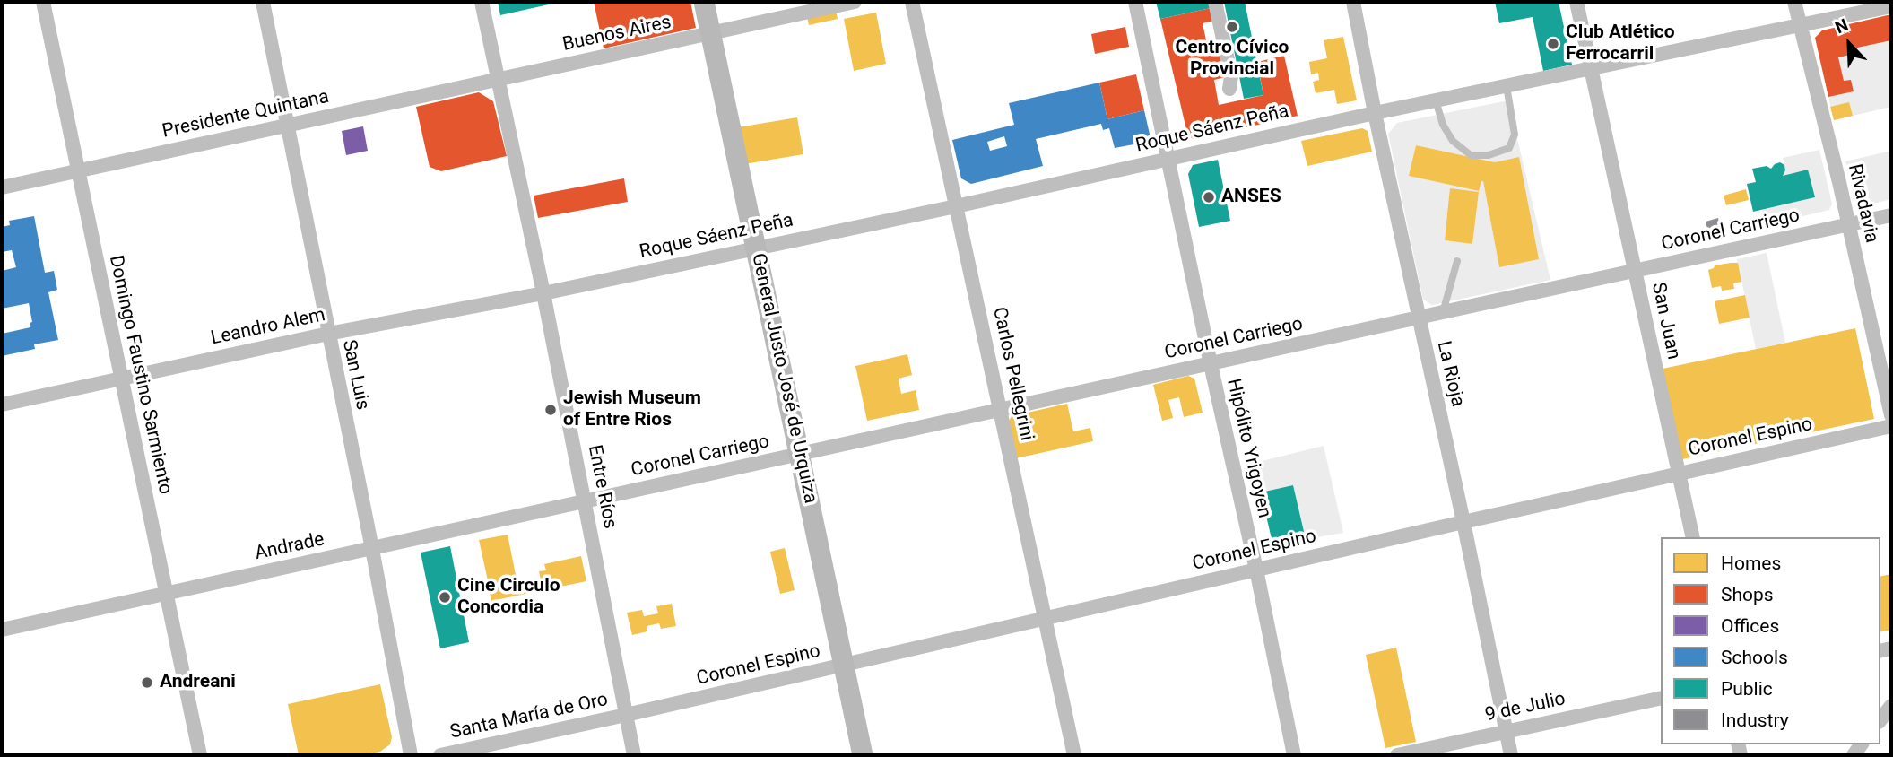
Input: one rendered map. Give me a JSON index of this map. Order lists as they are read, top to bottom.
{
  "streets": {
    "street": [
      "Buenos Aires",
      "Presidente Quintana",
      "Roque Sáenz Peña",
      "Rivadavia",
      "Coronel Carriego",
      "San Juan",
      "Leandro Alem",
      "Carlos Pellegrini",
      "La Rioja",
      "Domingo Faustino Sarmiento",
      "San Luis",
      "General Justo José de Urquiza",
      "Coronel Espino",
      "Hipólito Yrigoyen",
      "Entre Ríos",
      "Andrade",
      "9 de Julio",
      "Santa María de Oro"
    ]
  },
  "crossings": [
    ["Buenos Aires", "Presidente Quintana"],
    ["Buenos Aires", "General Justo José de Urquiza"],
    ["Buenos Aires", "Entre Ríos"],
    ["Presidente Quintana", "Domingo Faustino Sarmiento"],
    ["Presidente Quintana", "San Luis"],
    ["Presidente Quintana", "Entre Ríos"],
    ["Roque Sáenz Peña", "Rivadavia"],
    ["Roque Sáenz Peña", "San Juan"],
    ["Roque Sáenz Peña", "Leandro Alem"],
    ["Roque Sáenz Peña", "Carlos Pellegrini"],
    ["Roque Sáenz Peña", "La Rioja"],
    ["Roque Sáenz Peña", "General Justo José de Urquiza"],
    ["Roque Sáenz Peña", "Hipólito Yrigoyen"],
    ["Roque Sáenz Peña", "Entre Ríos"],
    ["Rivadavia", "Coronel Carriego"],
    ["Coronel Carriego", "San Juan"],
    ["Coronel Carriego", "Carlos Pellegrini"],
    ["Coronel Carriego", "La Rioja"],
    ["Coronel Carriego", "General Justo José de Urquiza"],
    ["Coronel Carriego", "Hipólito Yrigoyen"],
    ["Coronel Carriego", "Entre Ríos"],
    ["Coronel Carriego", "Andrade"],
    ["San Juan", "Coronel Espino"],
    ["Leandro Alem", "Domingo Faustino Sarmiento"],
    ["Leandro Alem", "San Luis"],
    ["Leandro Alem", "Entre Ríos"],
    ["Carlos Pellegrini", "Coronel Espino"],
    ["La Rioja", "Coronel Espino"],
    ["La Rioja", "9 de Julio"],
    ["Domingo Faustino Sarmiento", "Andrade"],
    ["San Luis", "Andrade"],
    ["General Justo José de Urquiza", "Coronel Espino"],
    ["Coronel Espino", "Hipólito Yrigoyen"],
    ["Coronel Espino", "Entre Ríos"],
    ["Coronel Espino", "Santa María de Oro"],
    ["Entre Ríos", "Andrade"],
    ["Entre Ríos", "Santa María de Oro"]
  ],
  "places": [
    "Centro Cívico Provincial",
    "Club Atlético Ferrocarril",
    "ANSES",
    "Jewish Museum of Entre Rios",
    "Cine Circulo Concordia",
    "Andreani"
  ],
  "legend": [
    "Homes",
    "Shops",
    "Offices",
    "Schools",
    "Public",
    "Industry"
  ],
  "north": "top left"
}
